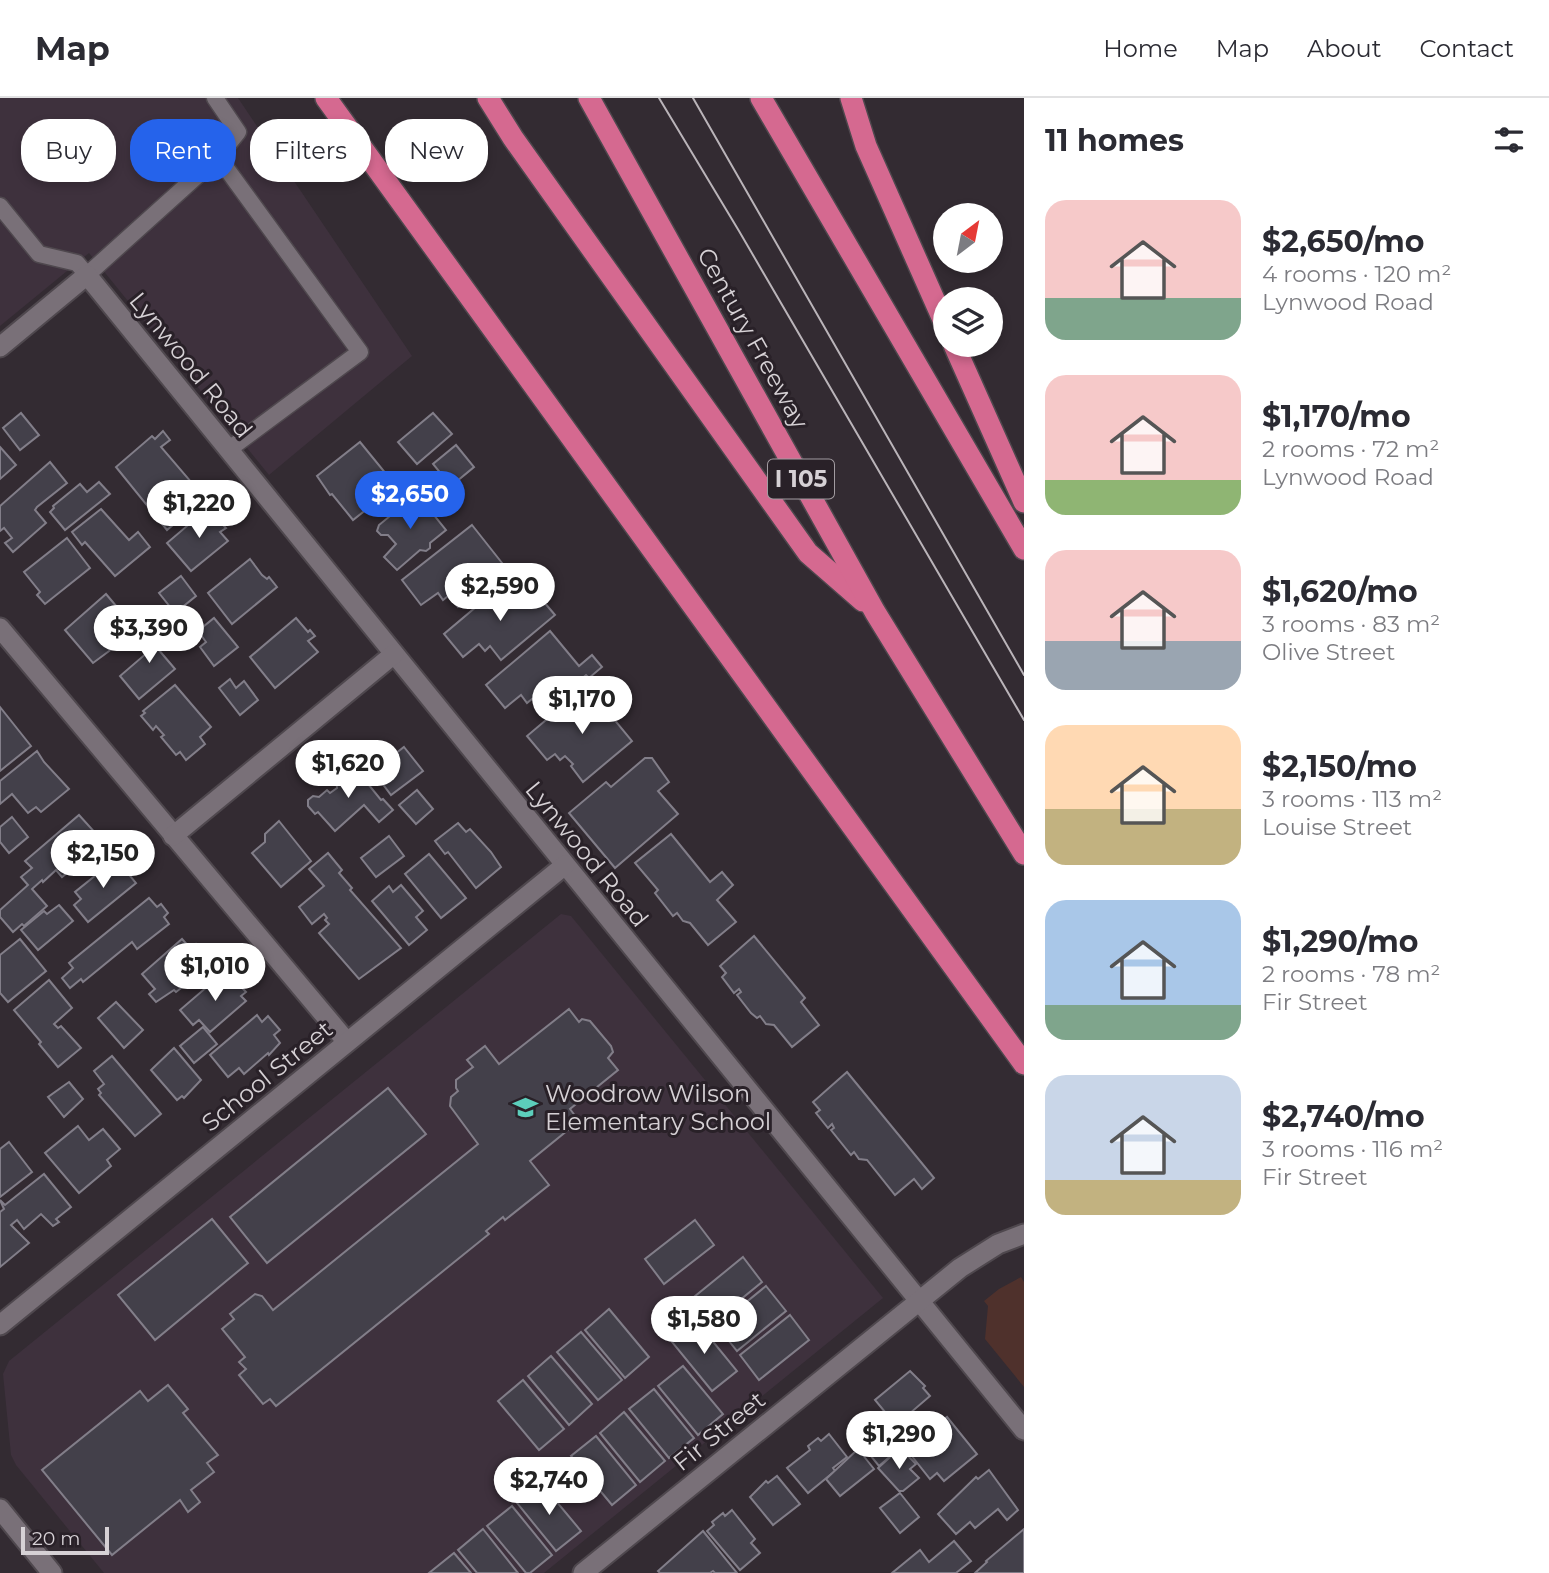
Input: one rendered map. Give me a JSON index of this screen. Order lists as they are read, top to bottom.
{
  "streets": {
    "highway": ["Century Freeway", "I 105"],
    "street": ["Lynwood Road", "School Street", "Fir Street"]
  },
  "crossings": [
    ["Lynwood Road", "School Street"],
    ["Lynwood Road", "Fir Street"]
  ],
  "places": {
    "school or university": ["Woodrow Wilson Elementary School"]
  },
  "scale_bar": "20 m",
  "north": "top right",
  "page": {
    "header": "Map",
    "nav": [
      "Home",
      "Map",
      "About",
      "Contact"
    ],
    "heading": "11 homes",
    "chip": [
      "Buy",
      "Rent",
      "Filters",
      "New"
    ],
    "list": [
      {
        "name": "$2,650/mo",
        "note": "4 rooms · 120 m² · Lynwood Road"
      },
      {
        "name": "$1,170/mo",
        "note": "2 rooms · 72 m² · Lynwood Road"
      },
      {
        "name": "$1,620/mo",
        "note": "3 rooms · 83 m² · Olive Street"
      },
      {
        "name": "$2,150/mo",
        "note": "3 rooms · 113 m² · Louise Street"
      },
      {
        "name": "$1,290/mo",
        "note": "2 rooms · 78 m² · Fir Street"
      },
      {
        "name": "$2,740/mo",
        "note": "3 rooms · 116 m² · Fir Street"
      }
    ],
    "price": [
      "$2,650",
      "$1,220",
      "$2,590",
      "$3,390",
      "$1,170",
      "$1,620",
      "$2,150",
      "$1,010",
      "$1,580",
      "$1,290",
      "$2,740"
    ],
    "scale": "20 m"
  }
}
